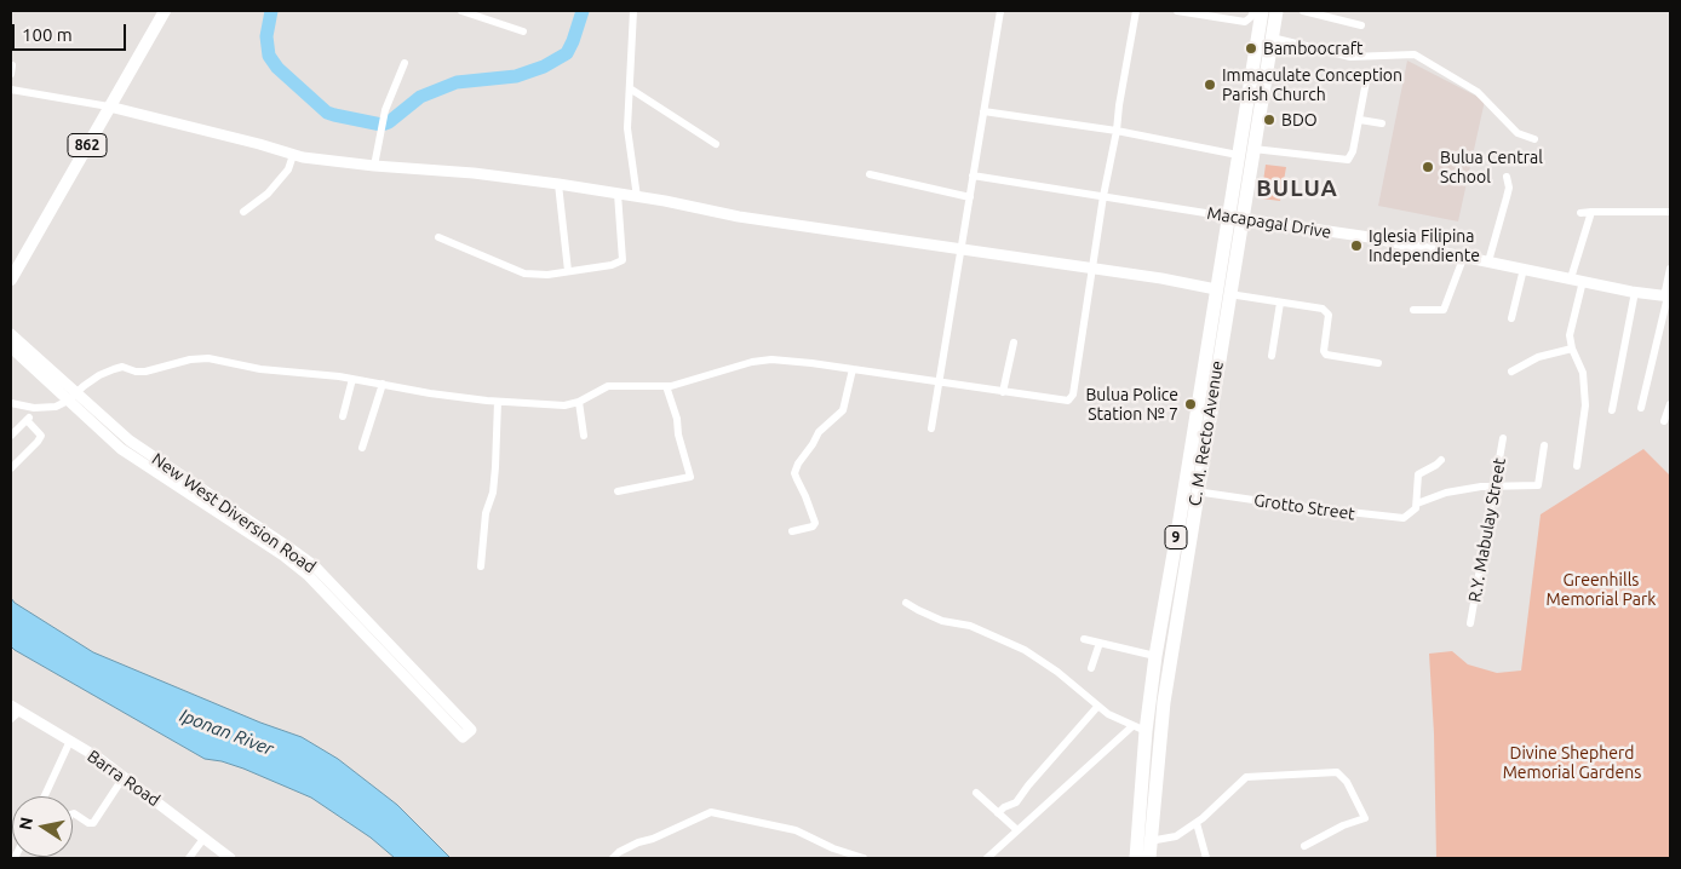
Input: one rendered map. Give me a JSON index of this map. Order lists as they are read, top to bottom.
{
  "streets": {
    "highway": ["C. M. Recto Avenue", "9"],
    "main road": ["862"],
    "street": [
      "Macapagal Drive",
      "Grotto Street",
      "New West Diversion Road",
      "R.Y. Mabulay Street",
      "Barra Road"
    ]
  },
  "crossings": [
    ["Macapagal Drive", "C. M. Recto Avenue"],
    ["C. M. Recto Avenue", "Grotto Street"],
    ["Grotto Street", "R.Y. Mabulay Street"]
  ],
  "districts": ["BULUA"],
  "water": ["Iponan River"],
  "parks": ["Greenhills Memorial Park", "Divine Shepherd Memorial Gardens"],
  "places": [
    "Bamboocraft",
    "Immaculate Conception Parish Church",
    "BDO",
    "Bulua Central School",
    "Iglesia Filipina Independiente",
    "Bulua Police Station № 7"
  ],
  "scale_bar": "100 m",
  "north": "left"
}
